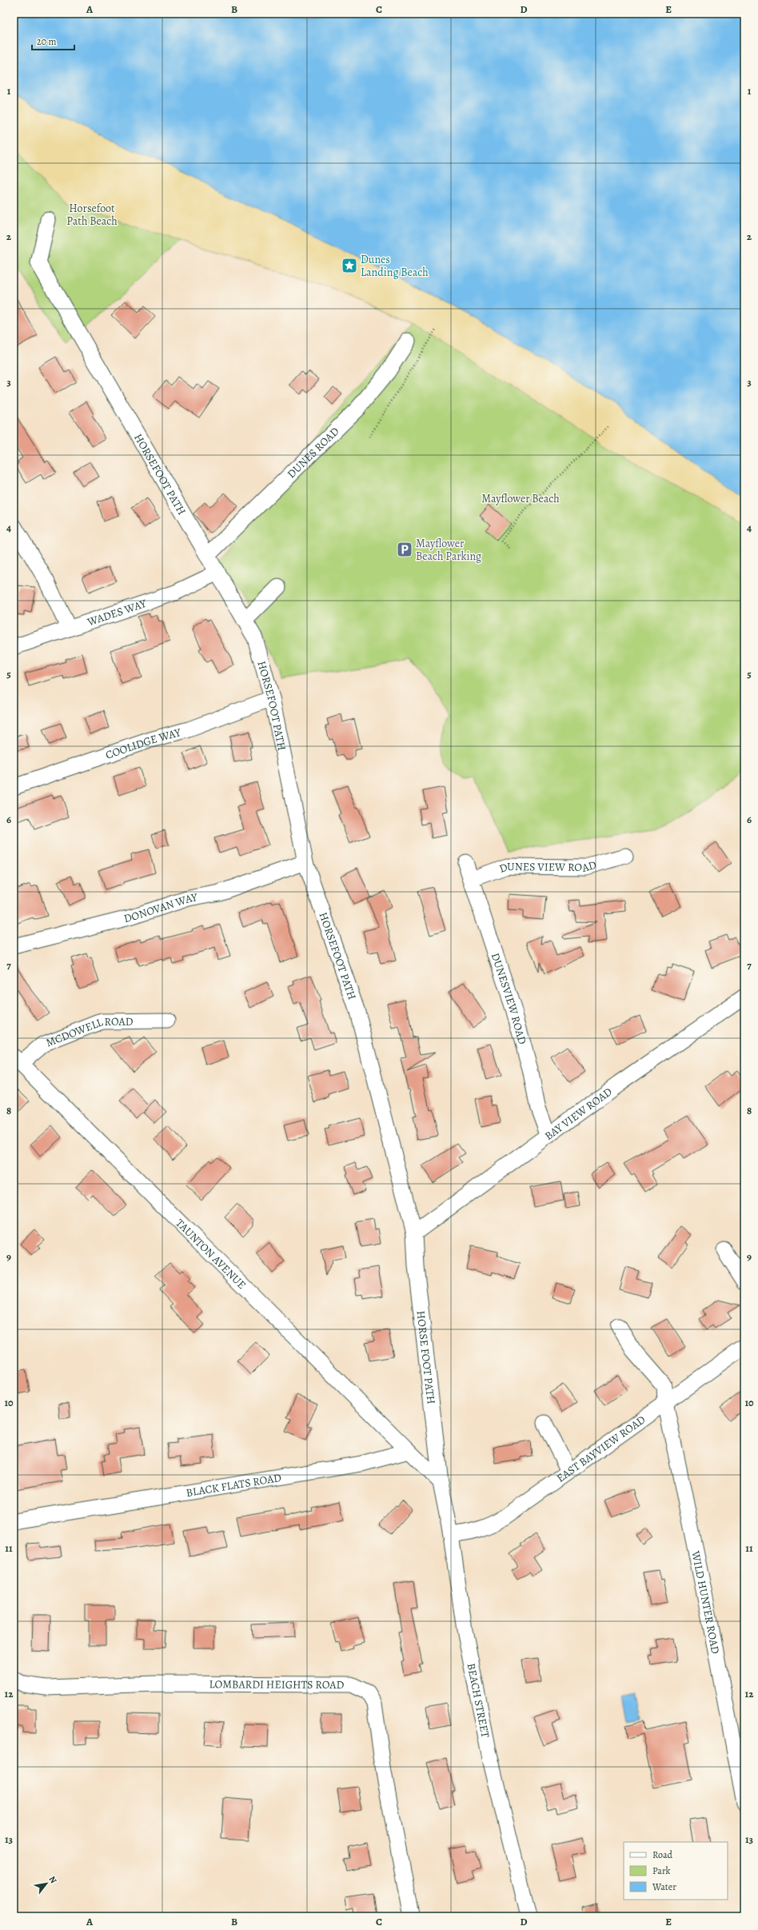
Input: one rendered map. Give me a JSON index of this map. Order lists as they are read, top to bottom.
{
  "streets": {
    "street": [
      "DUNES ROAD",
      "HORSEFOOT PATH",
      "WADES WAY",
      "COOLIDGE WAY",
      "DUNES VIEW ROAD",
      "DONOVAN WAY",
      "DUNESVIEW ROAD",
      "MCDOWELL ROAD",
      "BAY VIEW ROAD",
      "TAUNTON AVENUE",
      "HORSE FOOT PATH",
      "EAST BAYVIEW ROAD",
      "BLACK FLATS ROAD",
      "WILD HUNTER ROAD",
      "LOMBARDI HEIGHTS ROAD",
      "BEACH STREET"
    ]
  },
  "crossings": [
    ["DUNES ROAD", "HORSEFOOT PATH"],
    ["HORSEFOOT PATH", "WADES WAY"],
    ["HORSEFOOT PATH", "COOLIDGE WAY"],
    ["HORSEFOOT PATH", "DONOVAN WAY"],
    ["HORSEFOOT PATH", "BAY VIEW ROAD"],
    ["HORSEFOOT PATH", "HORSE FOOT PATH"],
    ["DUNES VIEW ROAD", "DUNESVIEW ROAD"],
    ["DUNESVIEW ROAD", "BAY VIEW ROAD"],
    ["MCDOWELL ROAD", "TAUNTON AVENUE"],
    ["BAY VIEW ROAD", "HORSE FOOT PATH"],
    ["TAUNTON AVENUE", "BLACK FLATS ROAD"],
    ["HORSE FOOT PATH", "BEACH STREET"],
    ["EAST BAYVIEW ROAD", "WILD HUNTER ROAD"],
    ["EAST BAYVIEW ROAD", "BEACH STREET"]
  ],
  "parks": ["Horsefoot Path Beach", "Mayflower Beach"],
  "places": {
    "place": ["Dunes Landing Beach"],
    "parking": ["Mayflower Beach Parking"]
  },
  "legend": ["Road", "Park", "Water"],
  "scale_bar": "20 m",
  "north": "top right",
  "grid": {
    "columns": [
      "A",
      "B",
      "C",
      "D",
      "E"
    ],
    "rows": [
      "1",
      "2",
      "3",
      "4",
      "5",
      "6",
      "7",
      "8",
      "9",
      "10",
      "11",
      "12",
      "13"
    ]
  }
}
